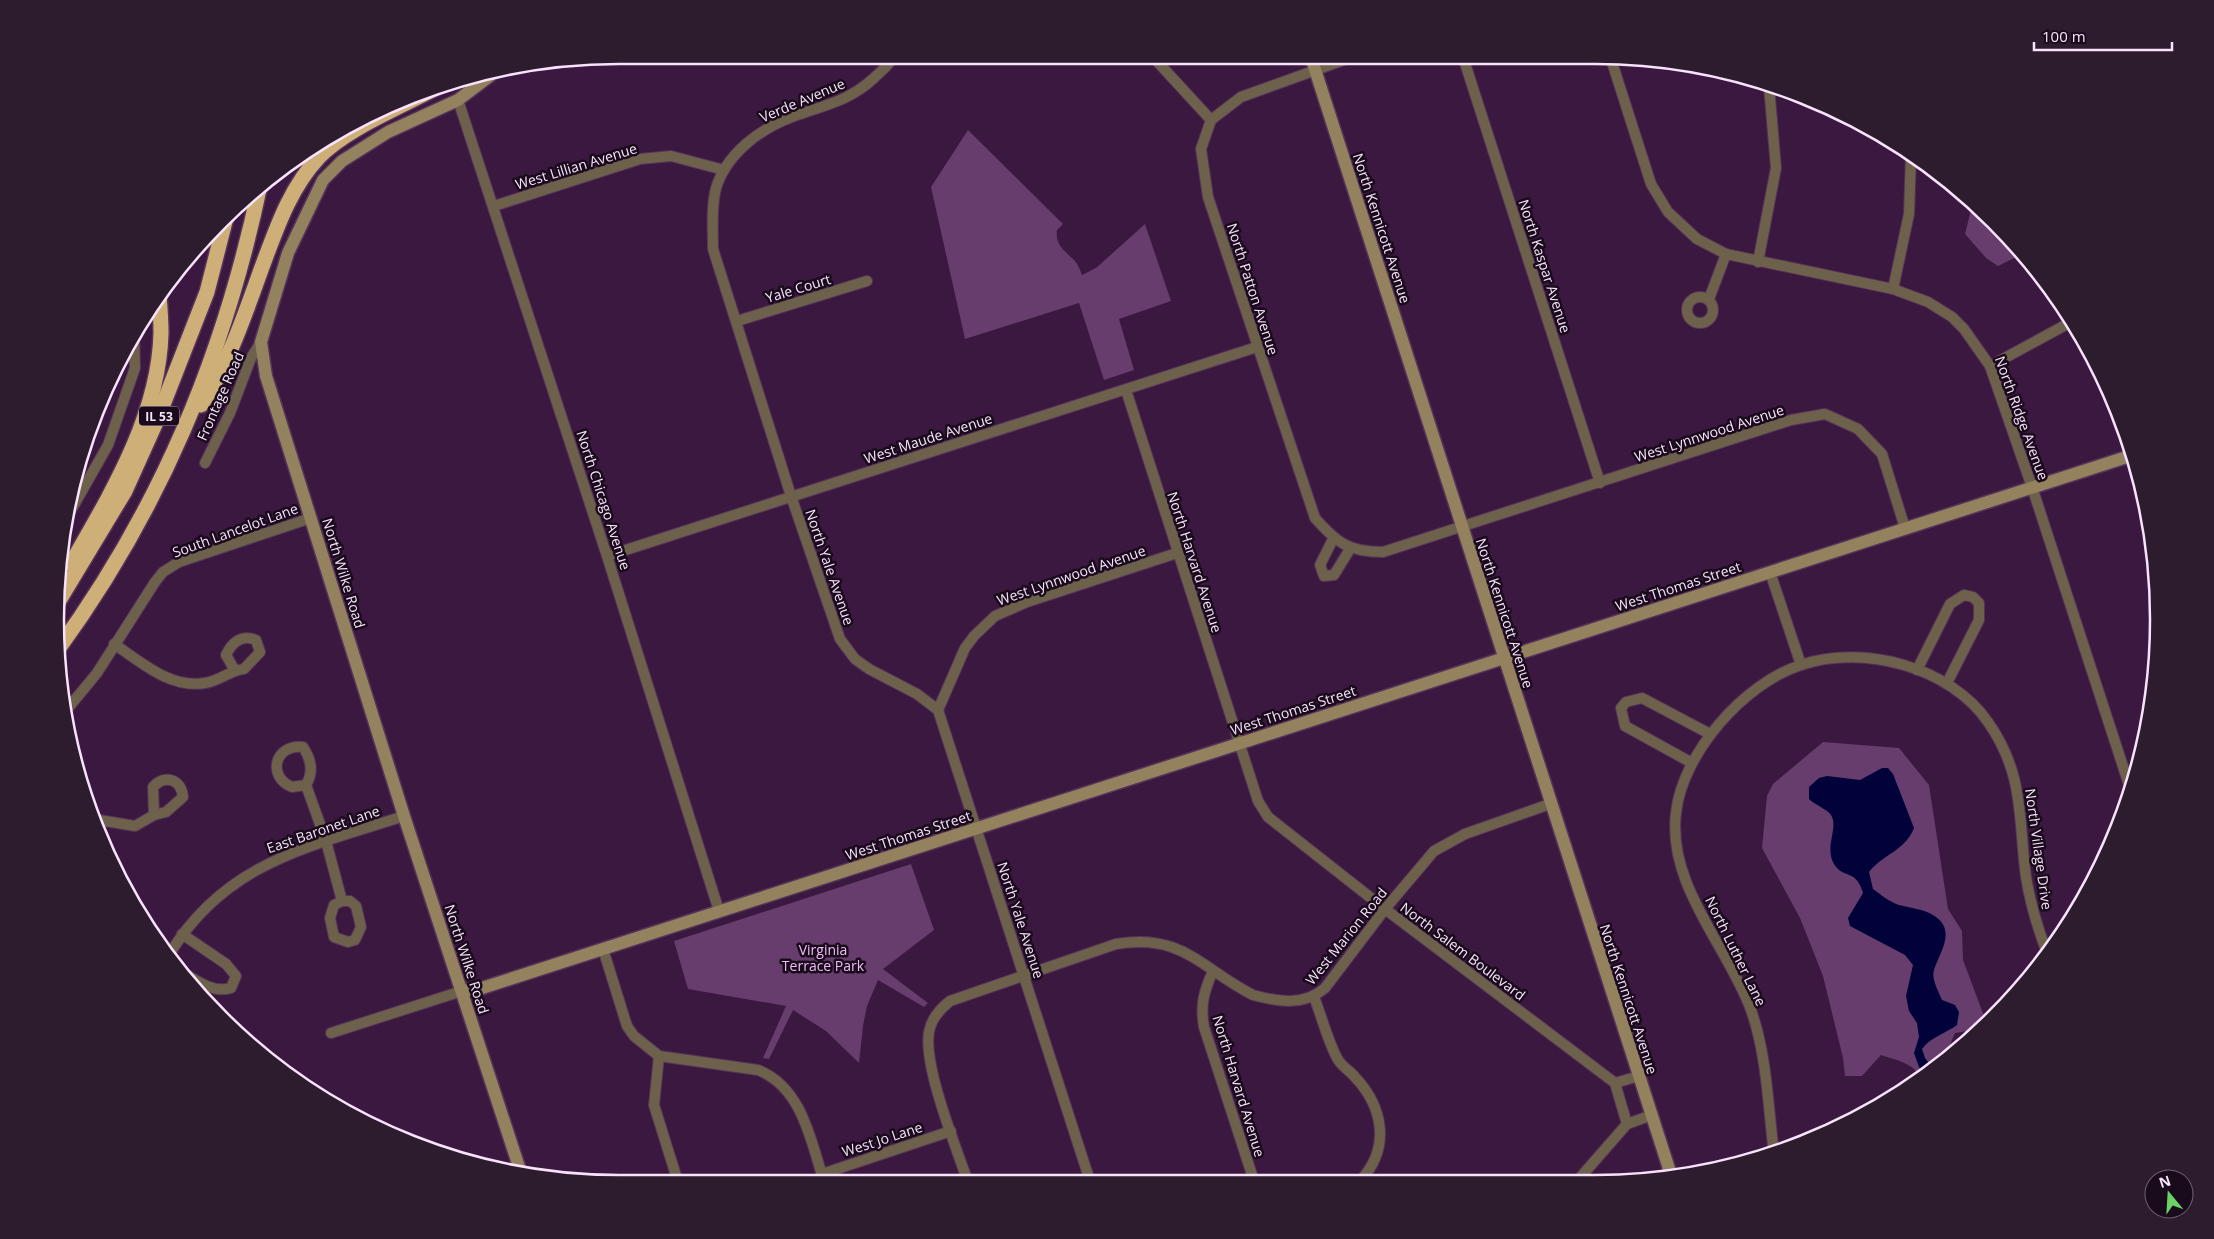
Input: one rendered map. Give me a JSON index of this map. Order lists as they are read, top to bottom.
{
  "streets": {
    "highway": ["IL 53"],
    "street": [
      "Verde Avenue",
      "West Lillian Avenue",
      "North Kennicott Avenue",
      "North Kaspar Avenue",
      "Yale Court",
      "North Patton Avenue",
      "Frontage Road",
      "North Ridge Avenue",
      "West Lynnwood Avenue",
      "West Maude Avenue",
      "North Chicago Avenue",
      "South Lancelot Lane",
      "North Harvard Avenue",
      "North Yale Avenue",
      "North Wilke Road",
      "West Thomas Street",
      "East Baronet Lane",
      "North Village Drive",
      "West Marion Road",
      "North Salem Boulevard",
      "North Luther Lane",
      "West Jo Lane"
    ]
  },
  "crossings": [
    ["Verde Avenue", "West Lillian Avenue"],
    ["Verde Avenue", "North Yale Avenue"],
    ["West Lillian Avenue", "North Chicago Avenue"],
    ["West Lillian Avenue", "North Yale Avenue"],
    ["North Kennicott Avenue", "North Patton Avenue"],
    ["North Kennicott Avenue", "West Lynnwood Avenue"],
    ["North Kennicott Avenue", "West Thomas Street"],
    ["North Kennicott Avenue", "West Marion Road"],
    ["North Kaspar Avenue", "West Lynnwood Avenue"],
    ["Yale Court", "North Yale Avenue"],
    ["North Patton Avenue", "West Lynnwood Avenue"],
    ["North Patton Avenue", "West Maude Avenue"],
    ["Frontage Road", "North Wilke Road"],
    ["North Ridge Avenue", "West Thomas Street"],
    ["West Lynnwood Avenue", "North Harvard Avenue"],
    ["West Lynnwood Avenue", "North Yale Avenue"],
    ["West Lynnwood Avenue", "West Thomas Street"],
    ["West Maude Avenue", "North Chicago Avenue"],
    ["West Maude Avenue", "North Harvard Avenue"],
    ["West Maude Avenue", "North Yale Avenue"],
    ["North Chicago Avenue", "North Wilke Road"],
    ["North Chicago Avenue", "West Thomas Street"],
    ["South Lancelot Lane", "North Wilke Road"],
    ["North Harvard Avenue", "West Thomas Street"],
    ["North Harvard Avenue", "West Marion Road"],
    ["North Harvard Avenue", "North Salem Boulevard"],
    ["North Yale Avenue", "West Thomas Street"],
    ["North Yale Avenue", "West Marion Road"],
    ["North Wilke Road", "West Thomas Street"],
    ["North Wilke Road", "East Baronet Lane"],
    ["West Thomas Street", "North Salem Boulevard"],
    ["North Village Drive", "North Luther Lane"],
    ["West Marion Road", "North Salem Boulevard"],
    ["West Marion Road", "West Jo Lane"]
  ],
  "parks": ["Virginia Terrace Park"],
  "scale_bar": "100 m",
  "north": "top"
}
